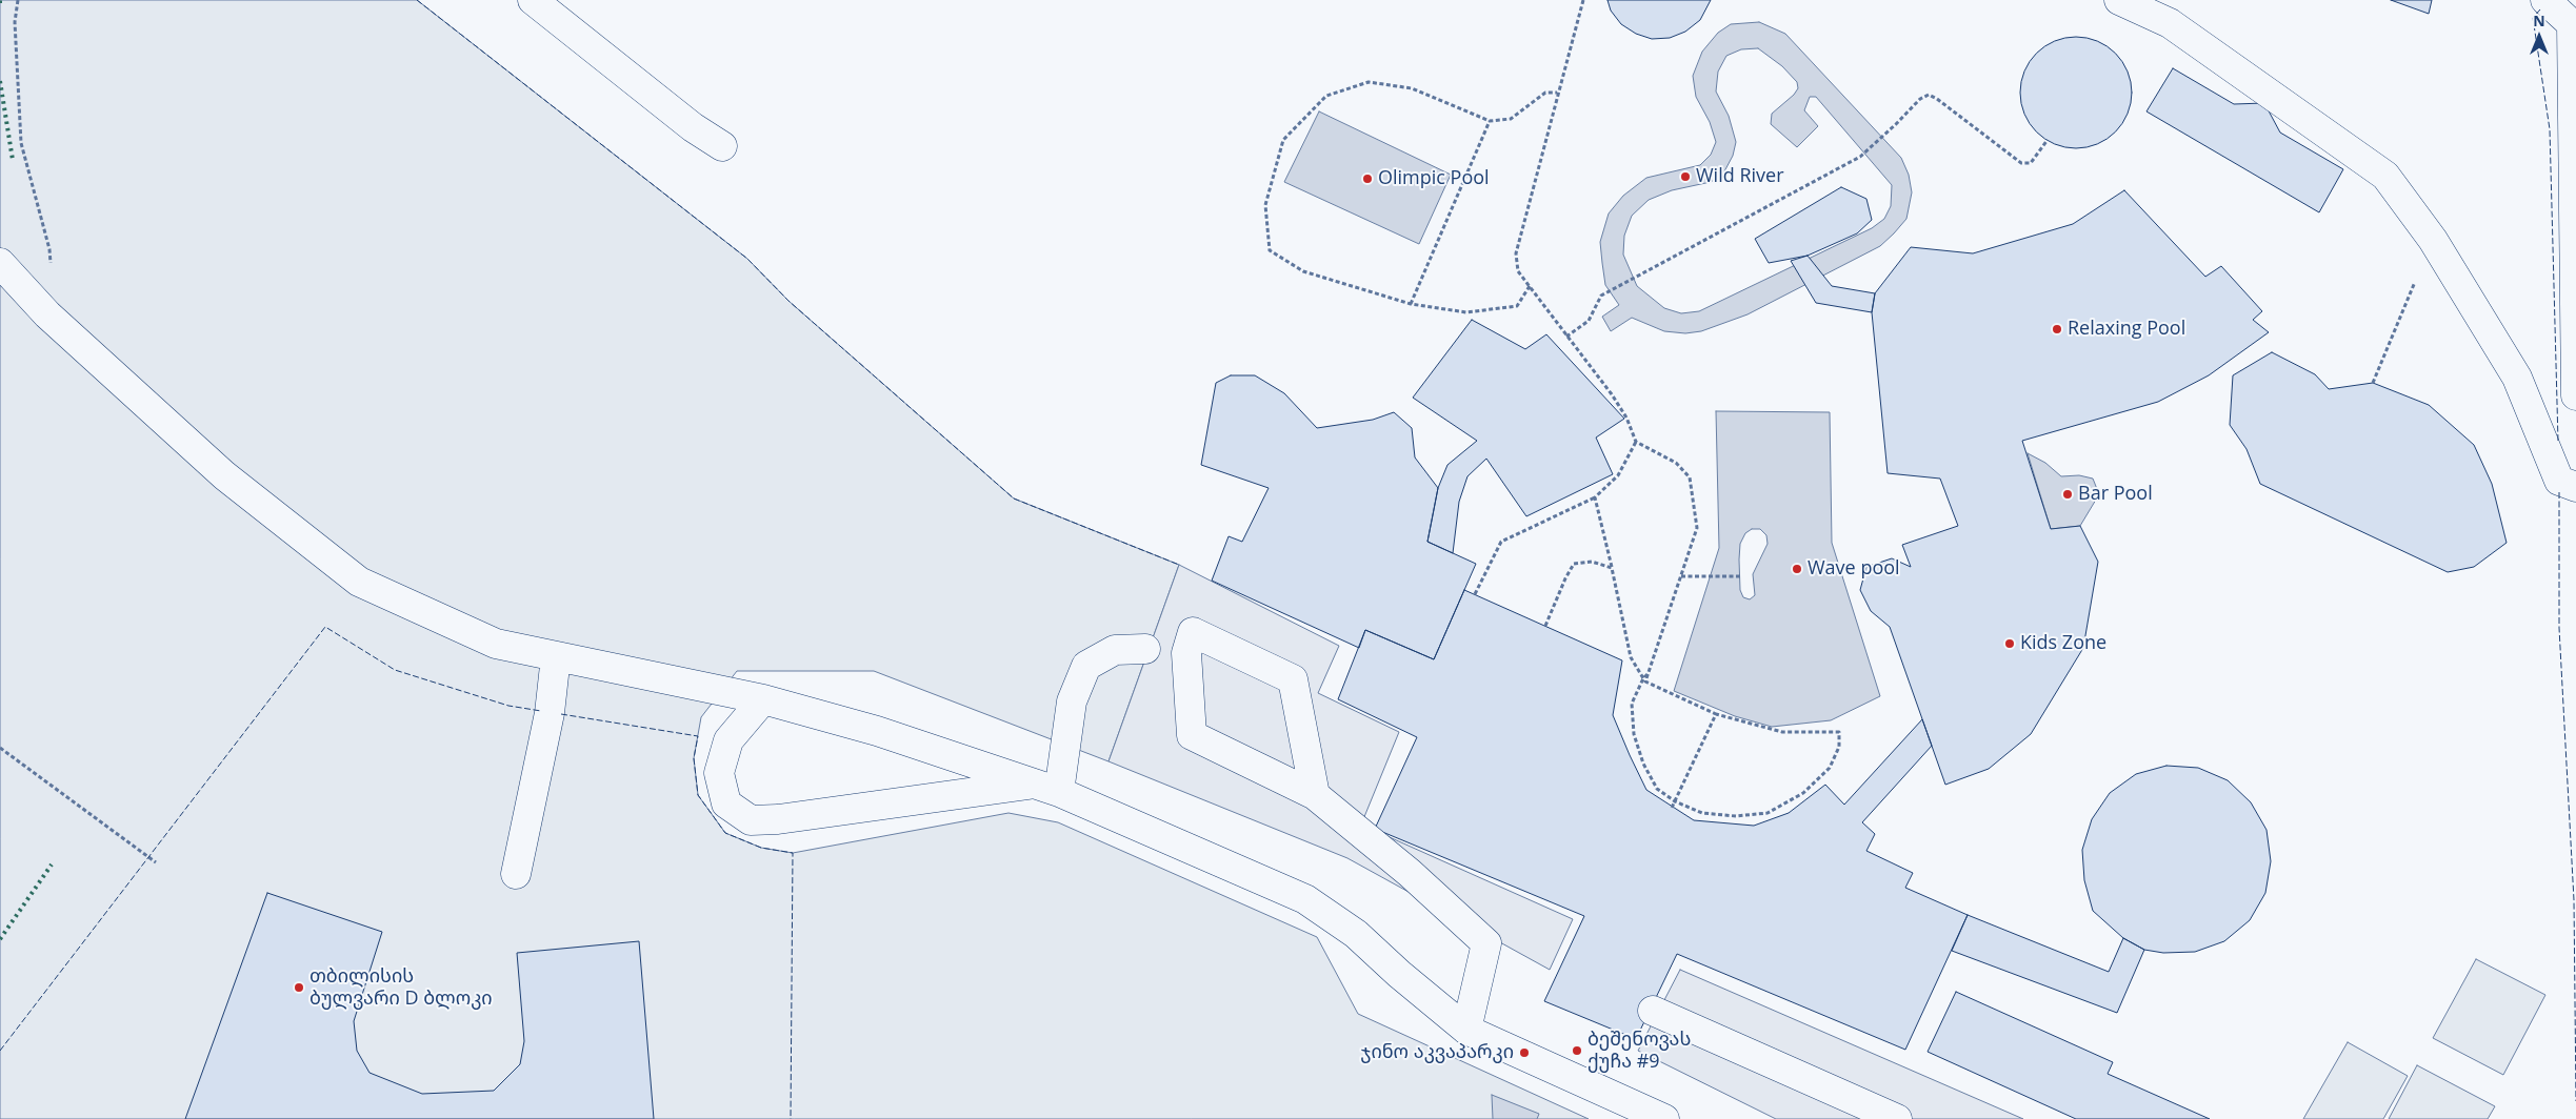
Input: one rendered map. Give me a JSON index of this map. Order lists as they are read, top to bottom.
{
  "places": [
    "Wild River",
    "Olimpic Pool",
    "Relaxing Pool",
    "Bar Pool",
    "Wave pool",
    "Kids Zone",
    "თბილისის ბულვარი D ბლოკი",
    "ბეშენოვას ქუჩა #9",
    "ჯინო აკვაპარკი"
  ],
  "north": "top"
}
